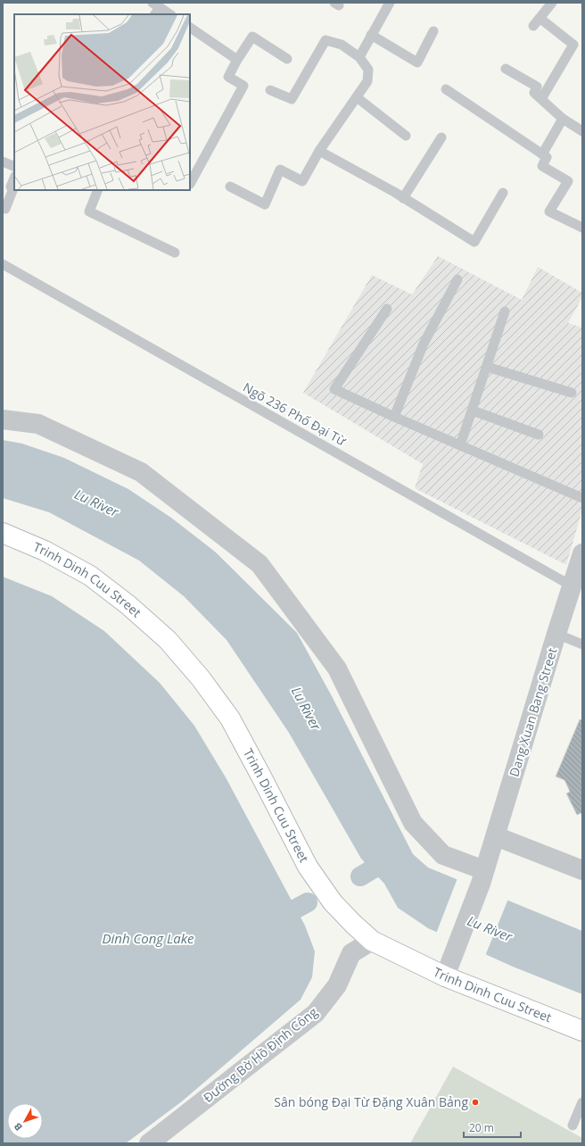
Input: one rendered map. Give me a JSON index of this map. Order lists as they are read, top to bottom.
{
  "streets": {
    "main road": ["Trinh Dinh Cuu Street"],
    "street": ["Dang Xuan Bang Street", "Đường Bờ Hồ Định Công"],
    "lane": ["Ngõ 236 Phố Đại Từ"]
  },
  "crossings": [
    ["Ngõ 236 Phố Đại Từ", "Dang Xuan Bang Street"],
    ["Trinh Dinh Cuu Street", "Dang Xuan Bang Street"],
    ["Trinh Dinh Cuu Street", "Đường Bờ Hồ Định Công"]
  ],
  "water": ["Lu River", "Dinh Cong Lake"],
  "places": ["Sân bóng Đại Từ Đặng Xuân Bảng"],
  "scale_bar": "20 m",
  "north": "bottom left"
}
